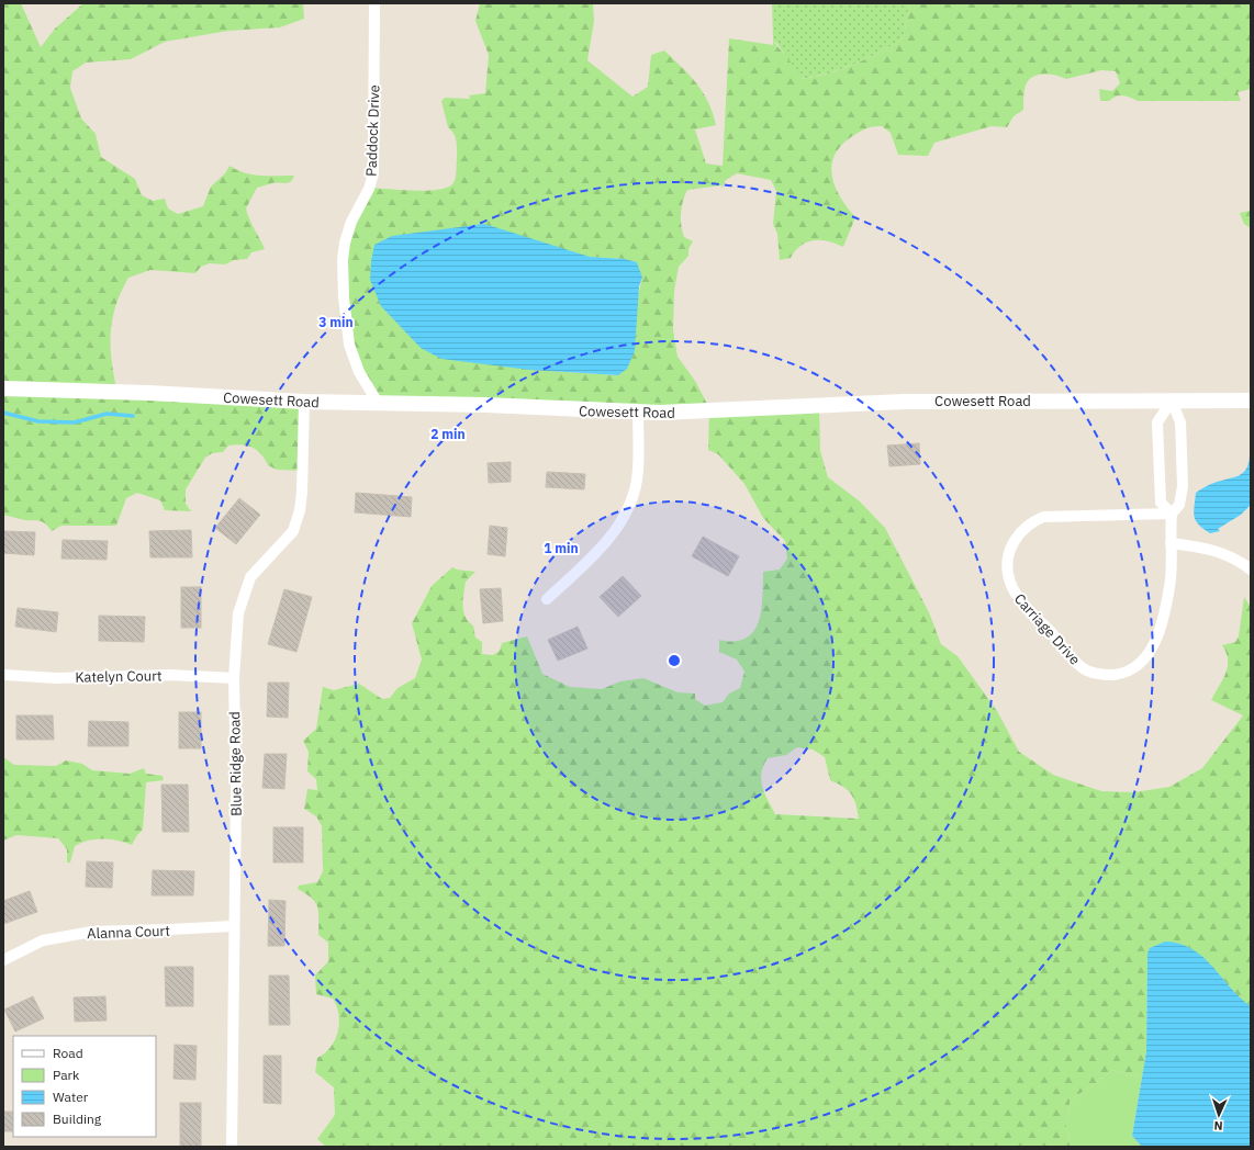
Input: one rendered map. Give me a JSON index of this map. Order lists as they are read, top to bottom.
{
  "streets": {
    "main road": ["Cowesett Road"],
    "street": [
      "Paddock Drive",
      "Carriage Drive",
      "Katelyn Court",
      "Blue Ridge Road",
      "Alanna Court"
    ]
  },
  "crossings": [
    ["Paddock Drive", "Cowesett Road"],
    ["Cowesett Road", "Carriage Drive"],
    ["Cowesett Road", "Blue Ridge Road"],
    ["Katelyn Court", "Blue Ridge Road"],
    ["Blue Ridge Road", "Alanna Court"]
  ],
  "legend": [
    "Road",
    "Park",
    "Water",
    "Building"
  ],
  "north": "bottom",
  "rings": ["3 min", "2 min", "1 min"]
}
